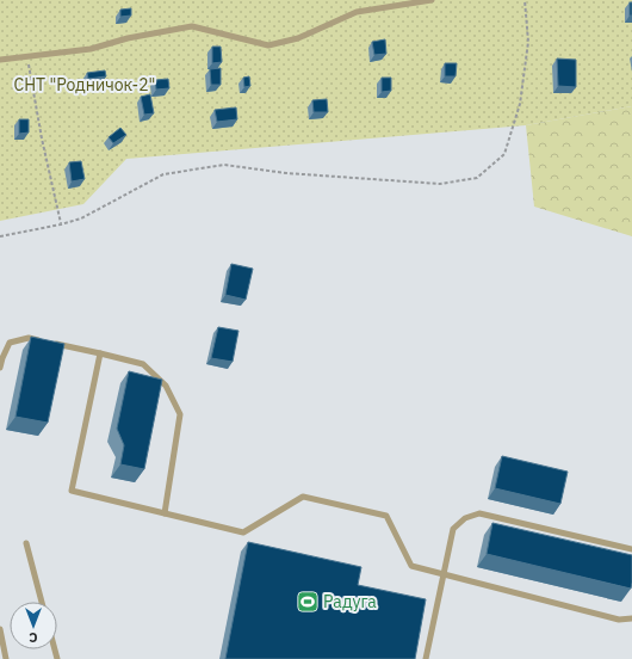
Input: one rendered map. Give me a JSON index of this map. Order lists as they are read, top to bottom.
{
  "parks": ["СНТ \"Родничок-2\""],
  "places": {
    "sports": ["Радуга"]
  },
  "north": "bottom"
}
